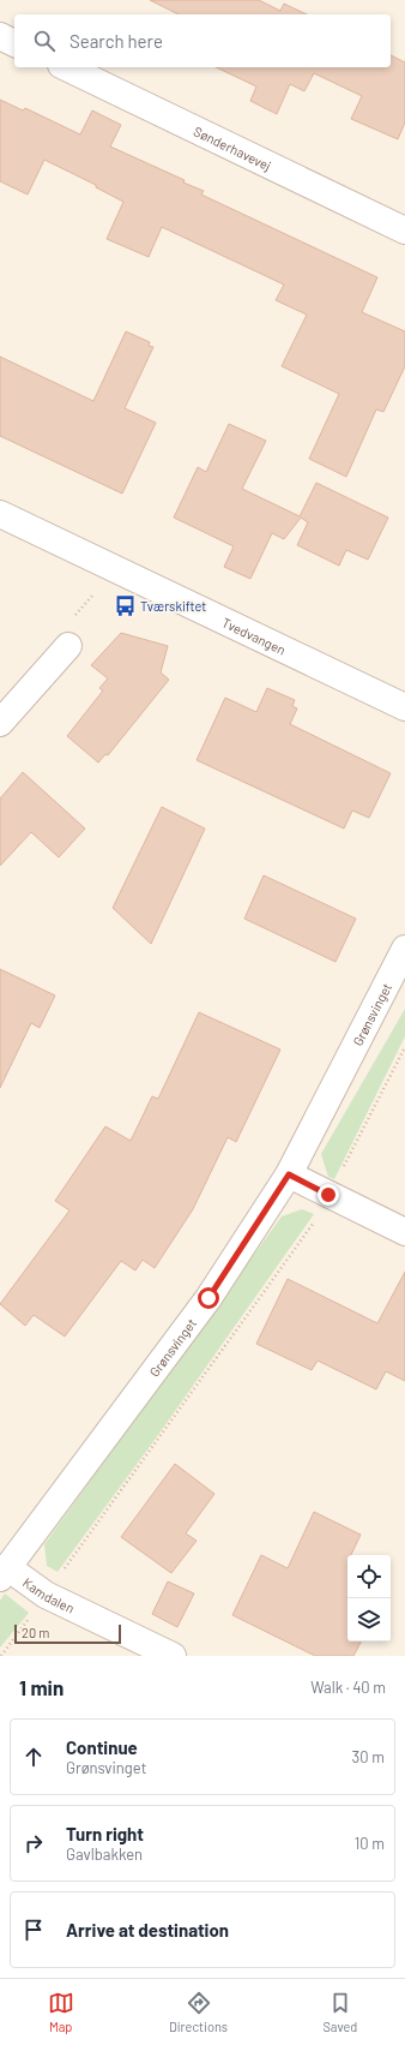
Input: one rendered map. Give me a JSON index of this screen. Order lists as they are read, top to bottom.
{
  "streets": {
    "street": [
      "Sønderhavevej",
      "Tvedvangen",
      "Grønsvinget",
      "Kamdalen"
    ]
  },
  "crossings": [
    ["Grønsvinget", "Kamdalen"]
  ],
  "places": {
    "bus stop": ["Tværskiftet"]
  },
  "scale_bar": "20 m",
  "page": {
    "search": "Search here",
    "scale": "20 m",
    "heading": ["1 min", "Walk · 40 m"],
    "list": [
      ["Continue", "Grønsvinget", "30 m"],
      ["Turn right", "Gavlbakken", "10 m"],
      "Arrive at destination"
    ],
    "nav": ["Map", "Directions", "Saved"]
  }
}
